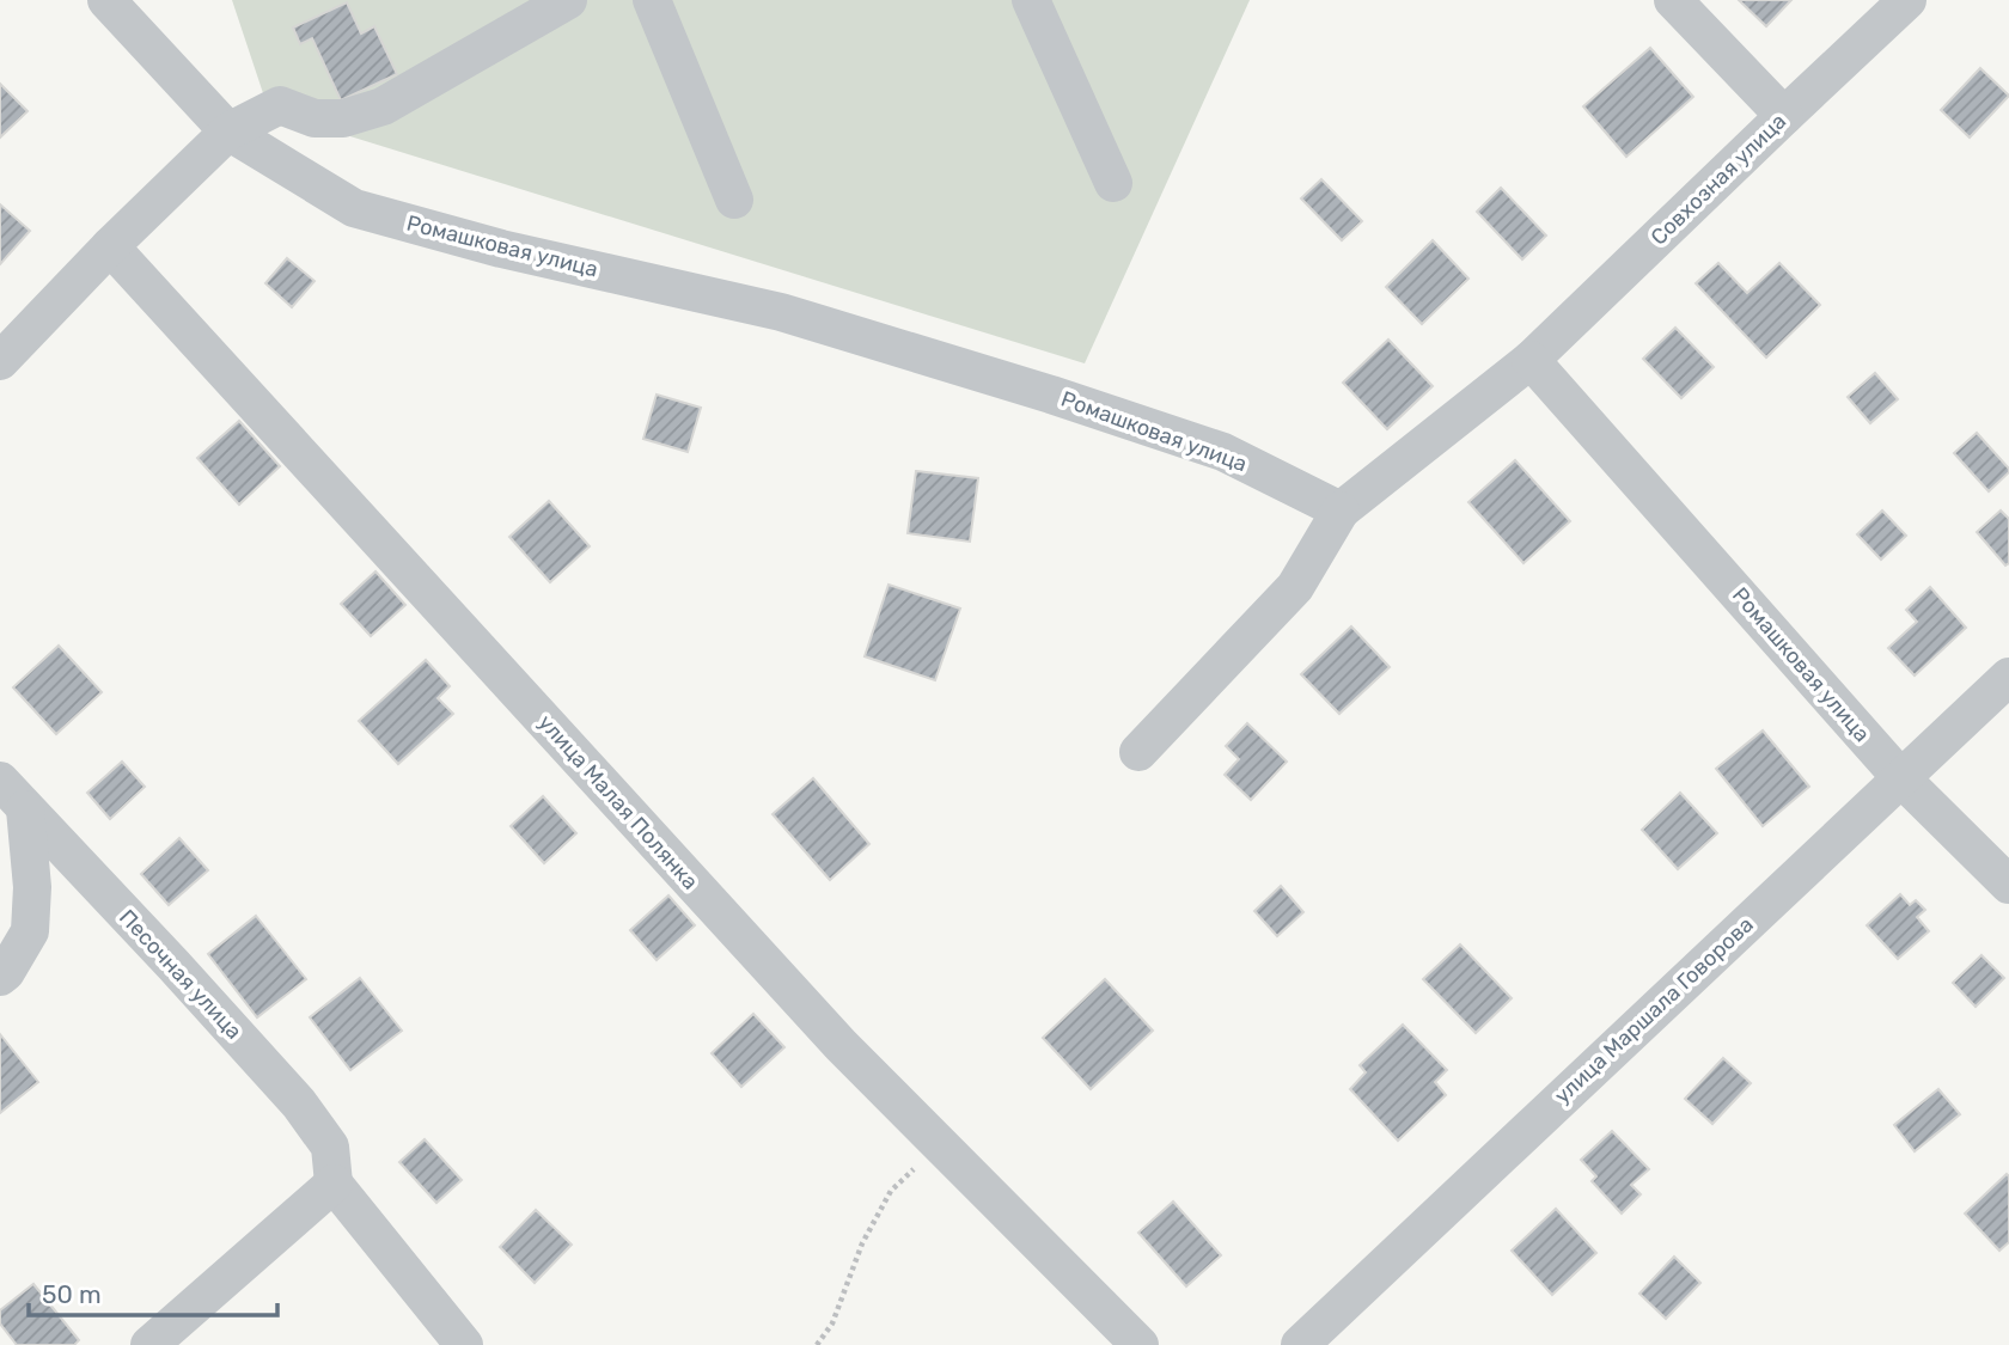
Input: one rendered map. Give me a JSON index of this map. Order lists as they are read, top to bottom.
{
  "streets": {
    "street": [
      "Совхозная улица",
      "Ромашковая улица",
      "улица Малая Полянка",
      "Песочная улица",
      "улица Маршала Говорова"
    ]
  },
  "crossings": [
    ["Совхозная улица", "Ромашковая улица"],
    ["Ромашковая улица", "улица Маршала Говорова"]
  ],
  "scale_bar": "50 m"
}
